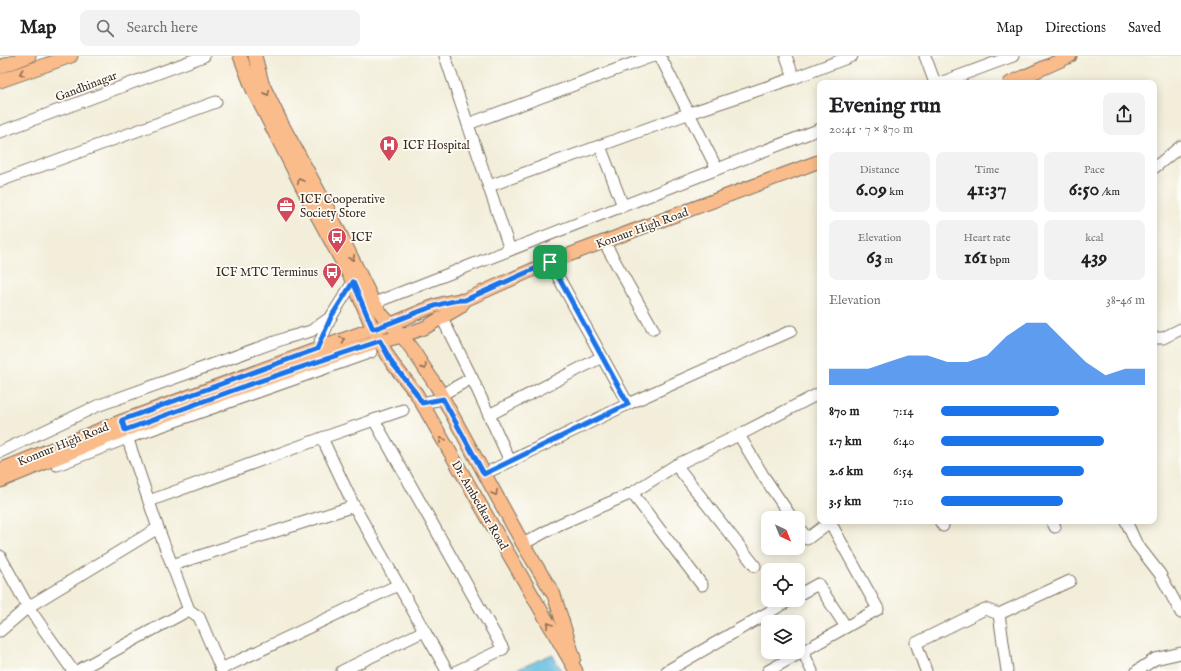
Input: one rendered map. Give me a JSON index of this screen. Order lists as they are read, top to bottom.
{
  "streets": {
    "main road": ["Konnur High Road", "Dr. Ambedkar Road"],
    "street": ["Gandhinagar"]
  },
  "crossings": [
    ["Konnur High Road", "Dr. Ambedkar Road"]
  ],
  "places": {
    "hospital": ["ICF Hospital"],
    "office": ["ICF Cooperative Society Store"],
    "bus stop": ["ICF", "ICF MTC Terminus"]
  },
  "north": "bottom right",
  "page": {
    "header": "Map",
    "search": "Search here",
    "nav": ["Map", "Directions", "Saved"],
    "heading": ["Evening run", "20:41 · 7 × 870 m"],
    "stats": [
      ["Distance", "6.09 km"],
      ["Time", "41:37"],
      ["Pace", "6:50 /km"],
      ["Elevation", "63 m"],
      ["Heart rate", "161 bpm"],
      ["kcal", "439"]
    ],
    "chart": ["Elevation", "38–46 m"],
    "list": [
      {
        "name": "870 m",
        "note": "7:14"
      },
      {
        "name": "1.7 km",
        "note": "6:40"
      },
      {
        "name": "2.6 km",
        "note": "6:54"
      },
      {
        "name": "3.5 km",
        "note": "7:10"
      }
    ]
  }
}
